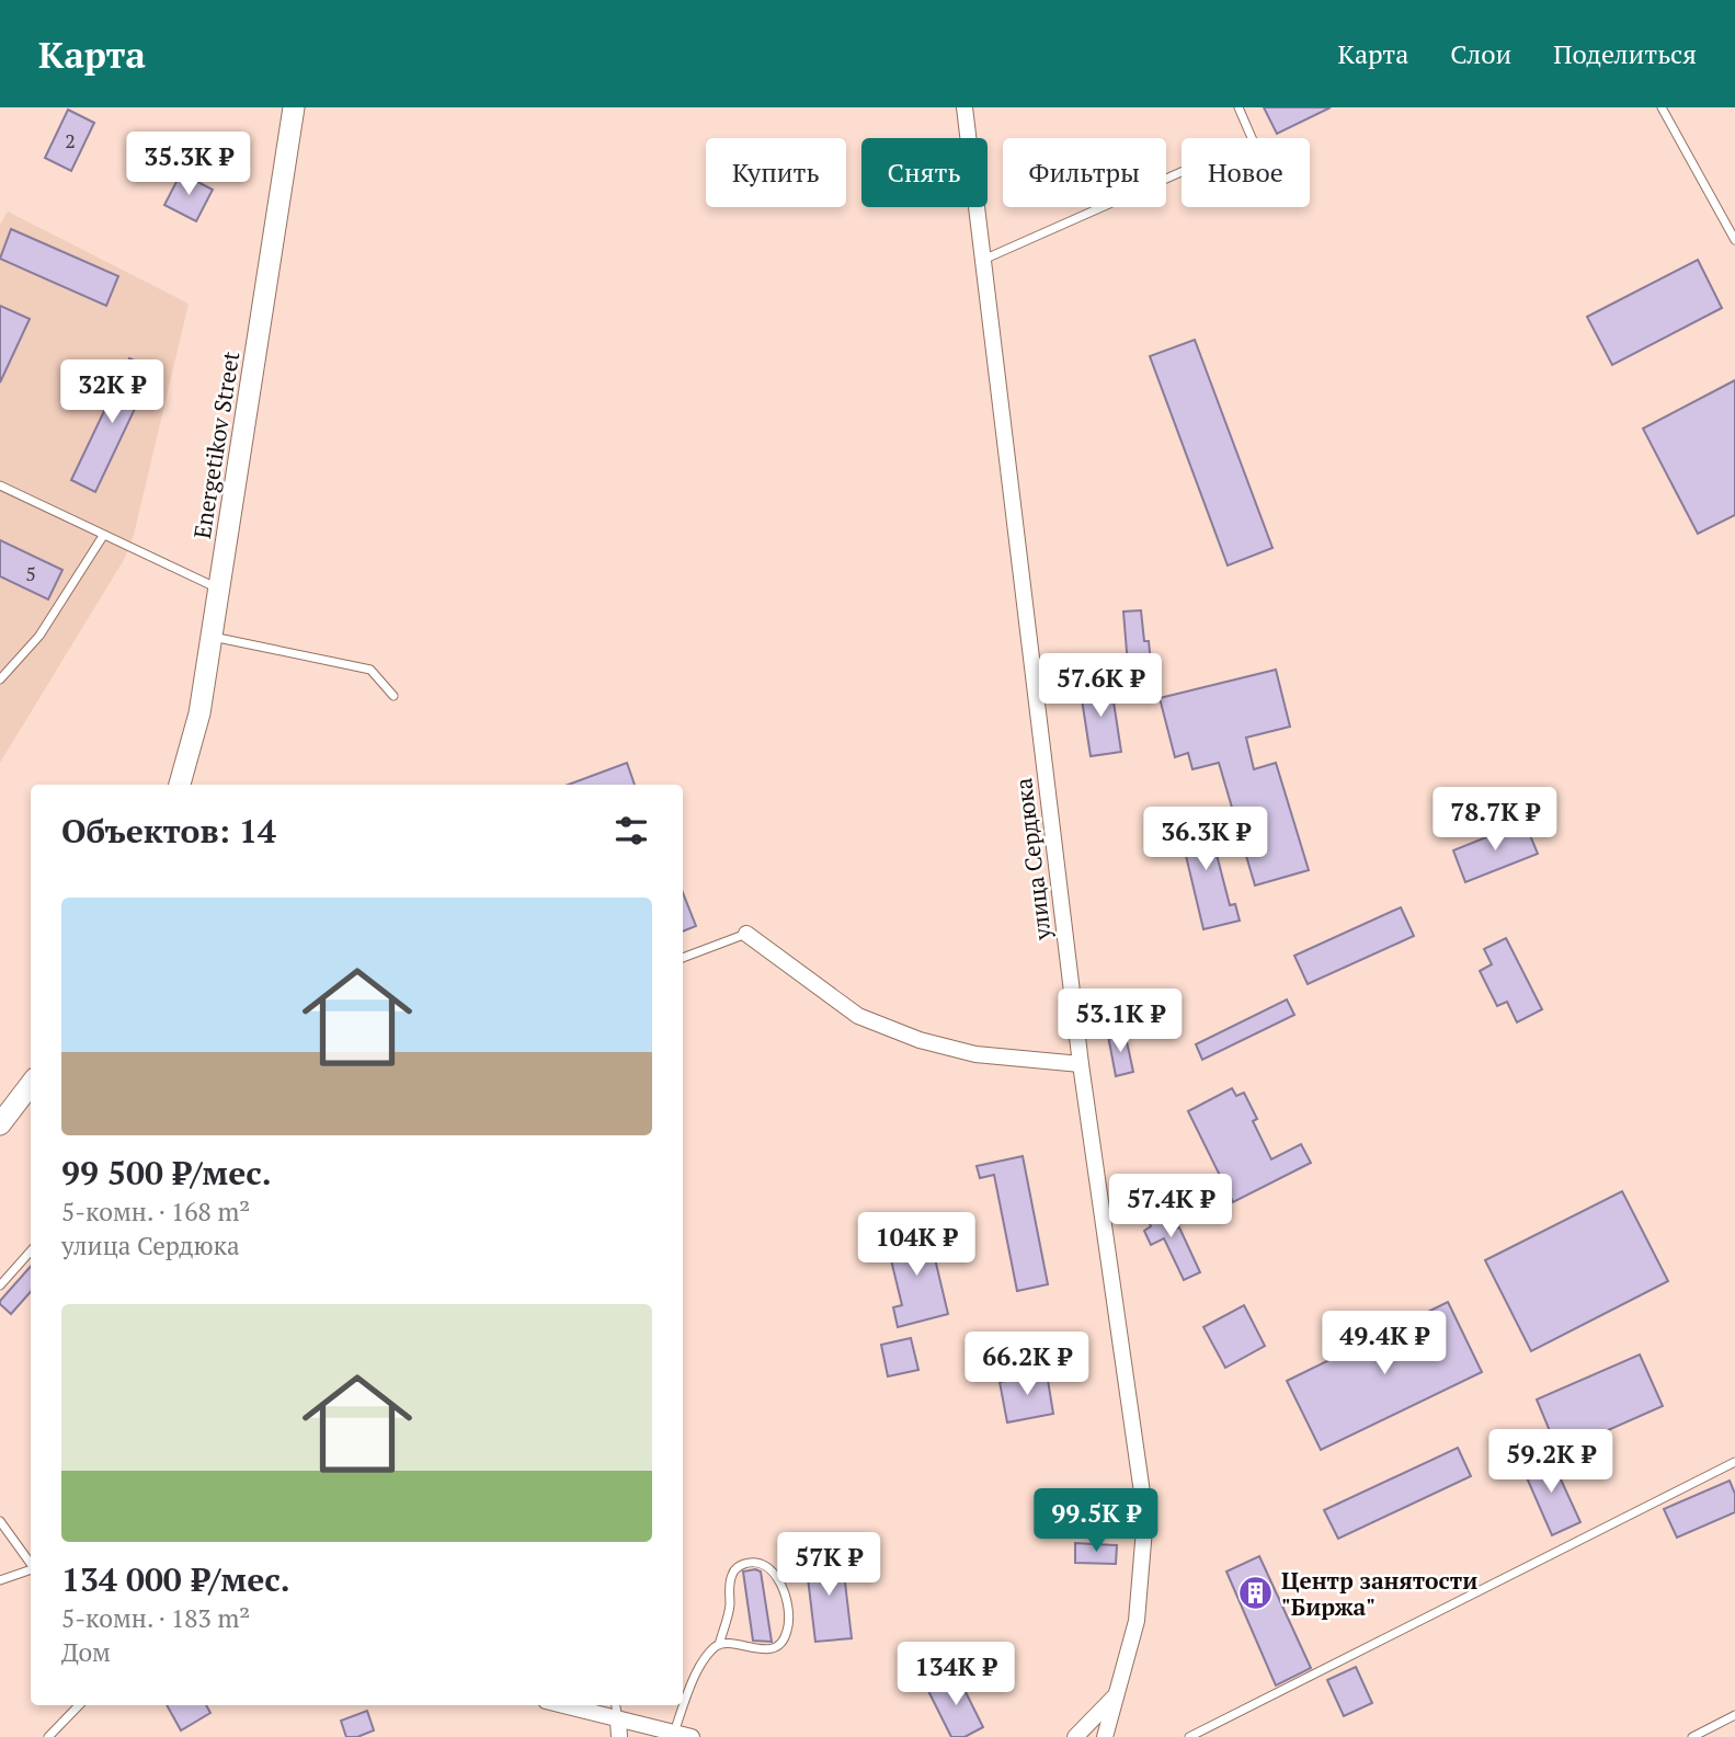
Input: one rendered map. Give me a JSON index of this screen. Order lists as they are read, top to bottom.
{
  "streets": {
    "main road": ["Energetikov Street"],
    "street": ["улица Сердюка"]
  },
  "places": {
    "building": ["Центр занятости \"Биржа\""]
  },
  "house_numbers": ["2", "5"],
  "page": {
    "header": "Карта",
    "nav": ["Карта", "Слои", "Поделиться"],
    "price": [
      "35.3K ₽",
      "32K ₽",
      "57.6K ₽",
      "78.7K ₽",
      "36.3K ₽",
      "53.1K ₽",
      "57.4K ₽",
      "104K ₽",
      "49.4K ₽",
      "66.2K ₽",
      "59.2K ₽",
      "99.5K ₽",
      "57K ₽",
      "134K ₽"
    ],
    "chip": [
      "Купить",
      "Снять",
      "Фильтры",
      "Новое"
    ],
    "heading": "Объектов: 14",
    "list": [
      {
        "name": "99 500 ₽/мес.",
        "note": "5-комн. · 168 m² · улица Сердюка"
      },
      {
        "name": "134 000 ₽/мес.",
        "note": "5-комн. · 183 m² · Дом"
      }
    ]
  }
}
